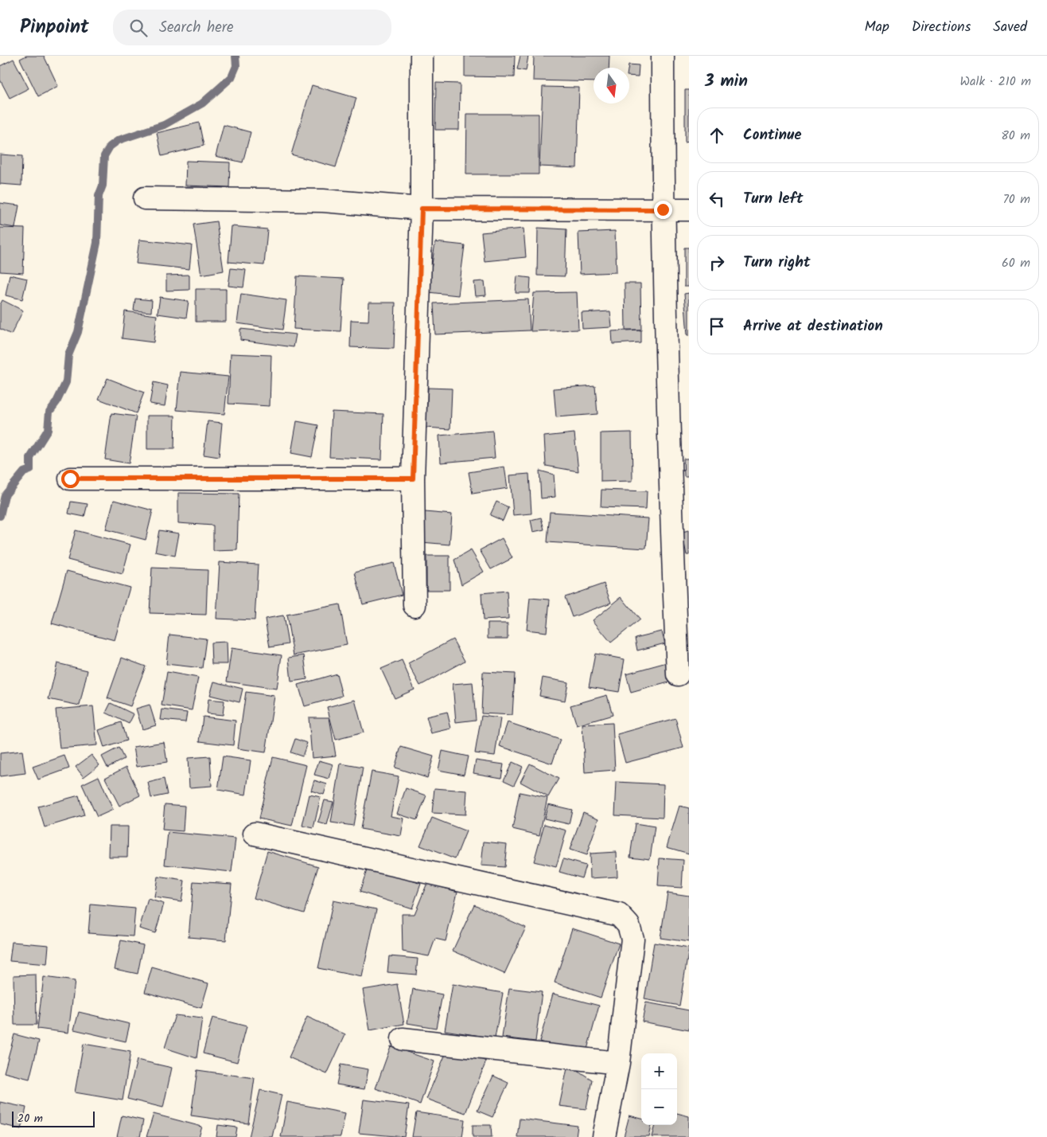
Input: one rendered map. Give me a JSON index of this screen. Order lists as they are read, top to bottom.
{
  "scale_bar": "20 m",
  "north": "bottom",
  "page": {
    "header": "Pinpoint",
    "search": "Search here",
    "nav": ["Map", "Directions", "Saved"],
    "heading": ["3 min", "Walk · 210 m"],
    "list": [
      ["Continue", "80 m"],
      ["Turn left", "70 m"],
      ["Turn right", "60 m"],
      "Arrive at destination"
    ],
    "map_buttons": ["+", "−"],
    "scale": "20 m"
  }
}
